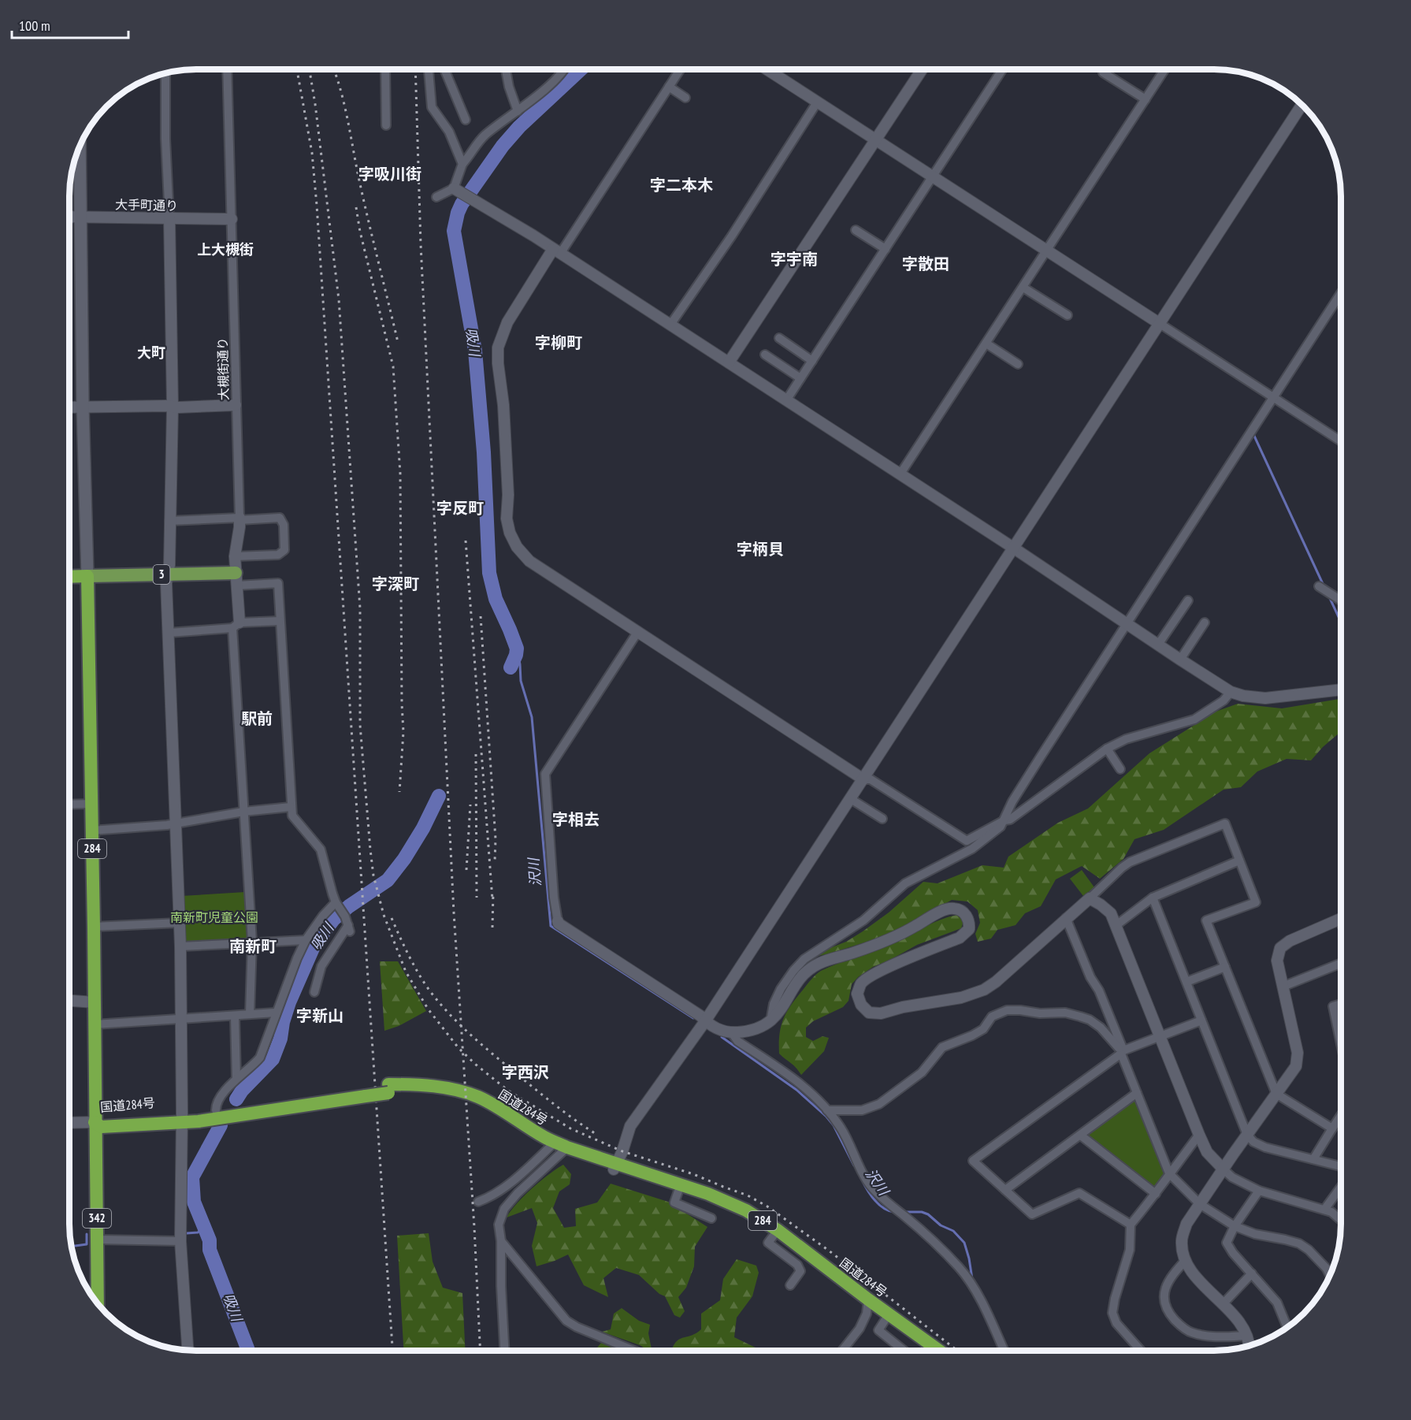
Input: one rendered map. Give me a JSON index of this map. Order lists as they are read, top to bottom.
{
  "streets": {
    "highway": ["284", "国道284号", "342"],
    "main road": ["3"],
    "street": ["大手町通り", "大槻街通り"]
  },
  "crossings": [
    ["大手町通り", "大槻街通り"],
    ["3", "284"],
    ["284", "国道284号"],
    ["284", "342"],
    ["国道284号", "342"]
  ],
  "districts": [
    "字吸川街",
    "字二本木",
    "上大槻街",
    "字宇南",
    "字散田",
    "字柳町",
    "大町",
    "字反町",
    "字柄貝",
    "字深町",
    "駅前",
    "字相去",
    "南新町",
    "字新山",
    "字西沢"
  ],
  "water": ["吸川", "沢川"],
  "parks": ["南新町児童公園"],
  "scale_bar": "100 m"
}
